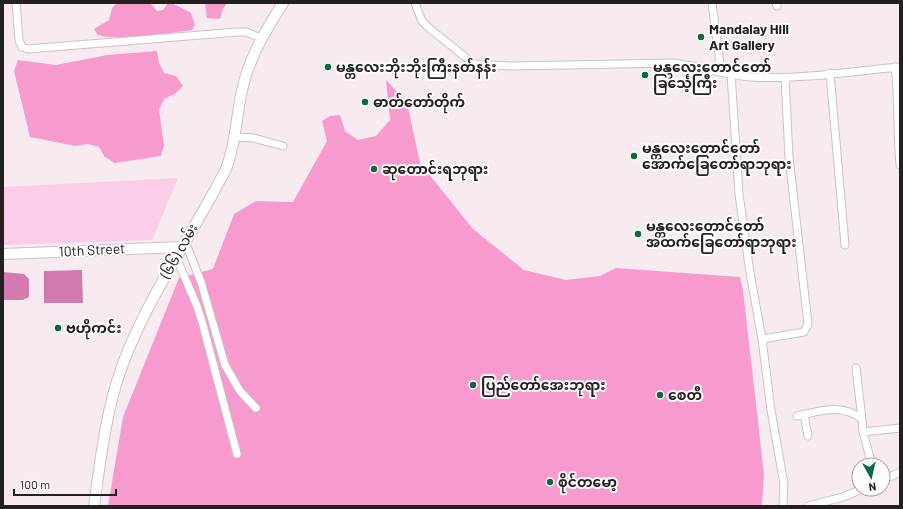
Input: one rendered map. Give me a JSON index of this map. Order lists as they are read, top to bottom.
{
  "streets": {
    "main road": ["10th Street", "(၆၆) လမ်း"]
  },
  "crossings": [
    ["10th Street", "(၆၆) လမ်း"]
  ],
  "places": [
    "Mandalay Hill Art Gallery",
    "မန္တလေးဘိုးဘိုးကြီးနတ်နန်း",
    "မန္တလေးတောင်တော် ‌ခြင်္သေ့ကြီး",
    "ဓာတ်တော်တိုက်",
    "မန္တ‌လေးတောင်တော် အောက်ခြေတော်ရာဘုရား‌",
    "ဆုတောင်းရဘုရား",
    "မန္တ‌လေးတောင်တော် အထက်ခြေတော်ရာဘုရား‌",
    "ဗဟိုကင်း",
    "ပြည်တော်အေးဘုရား",
    "စေတီ",
    "စိုင်တမော့"
  ],
  "scale_bar": "100 m",
  "north": "bottom"
}
